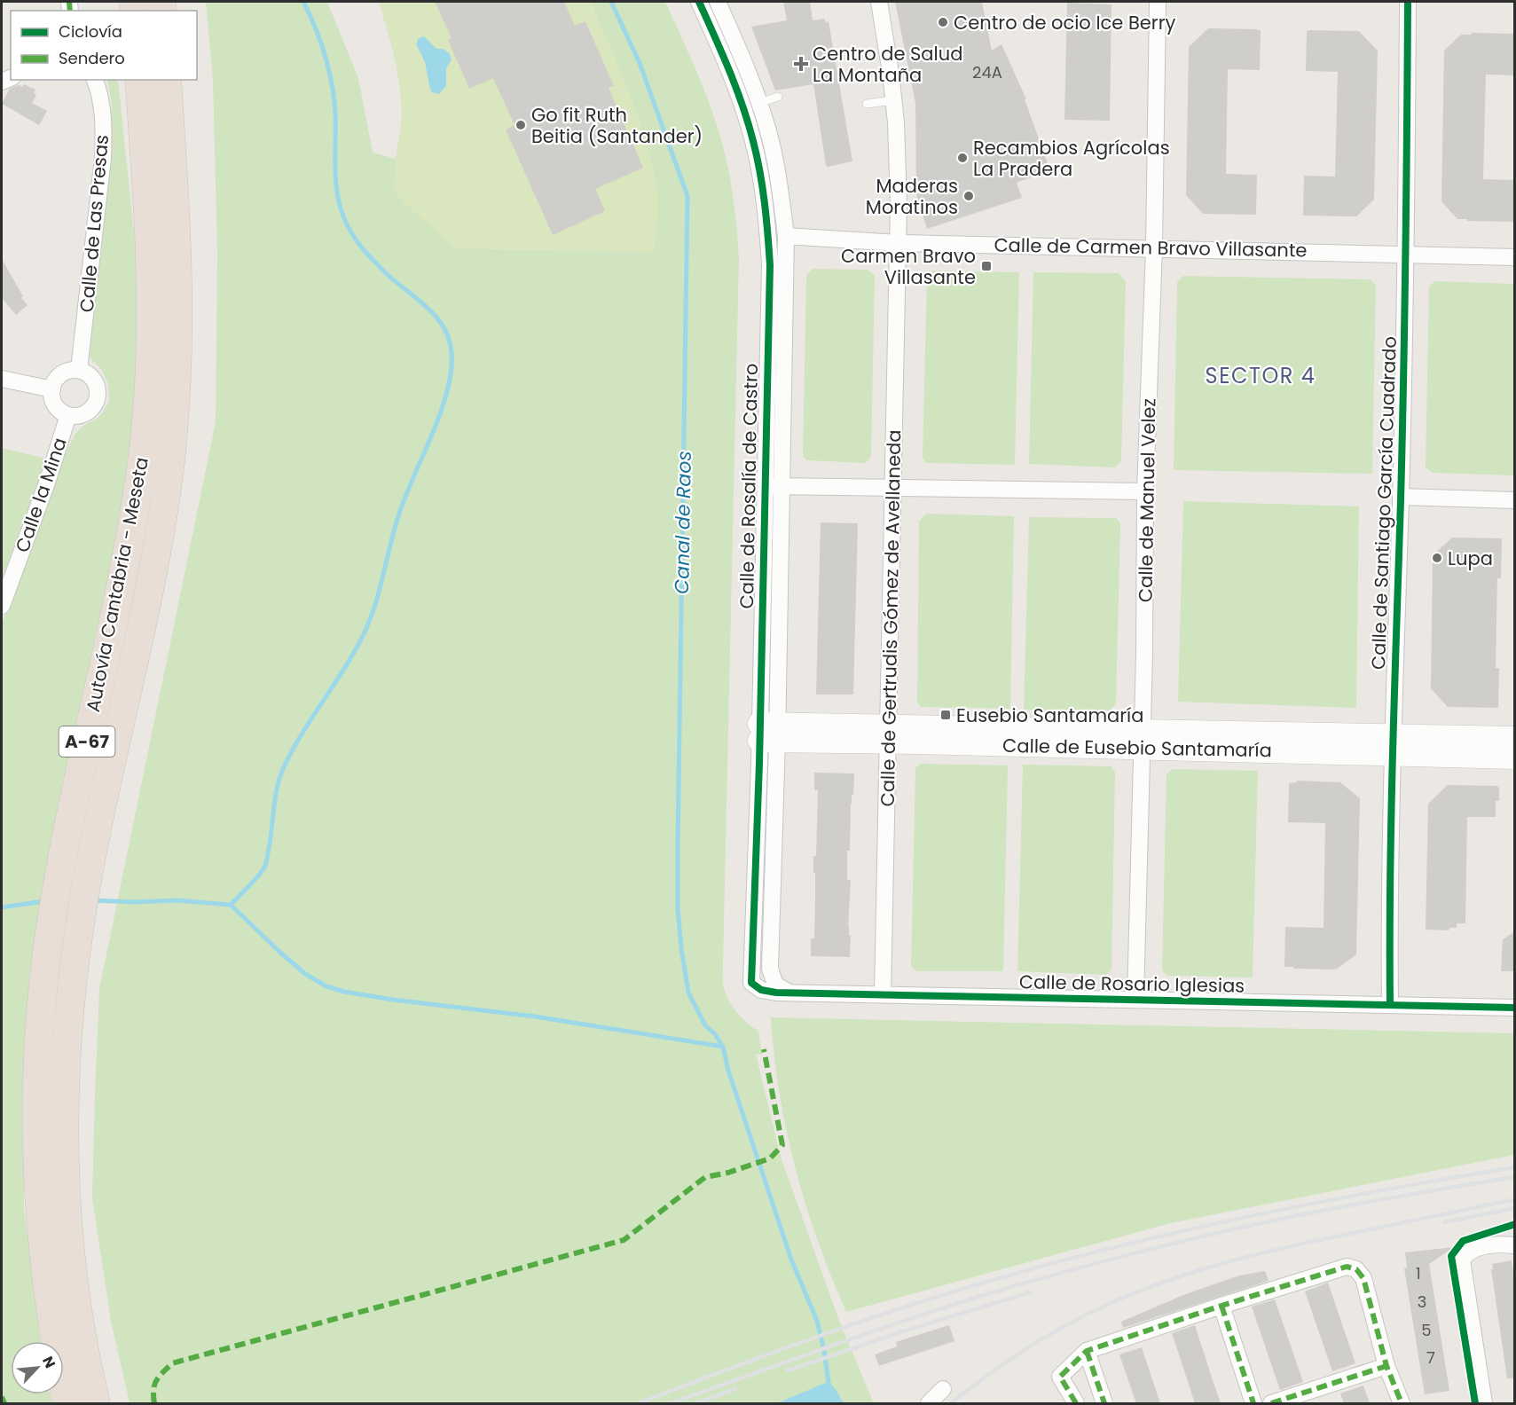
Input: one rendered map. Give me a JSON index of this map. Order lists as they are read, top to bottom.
{
  "streets": {
    "highway": ["Autovía Cantabria - Meseta", "A-67"],
    "main road": ["Calle de Eusebio Santamaría"],
    "street": [
      "Calle de Las Presas",
      "Calle de Carmen Bravo Villasante",
      "Calle de Rosalía de Castro",
      "Calle la Mina",
      "Calle de Manuel Velez",
      "Calle de Santiago García Cuadrado",
      "Calle de Gertrudis Gómez de Avellaneda",
      "Calle de Rosario Iglesias"
    ]
  },
  "crossings": [
    ["Calle de Las Presas", "Calle la Mina"],
    ["Calle de Carmen Bravo Villasante", "Calle de Rosalía de Castro"],
    ["Calle de Carmen Bravo Villasante", "Calle de Manuel Velez"],
    ["Calle de Carmen Bravo Villasante", "Calle de Santiago García Cuadrado"],
    ["Calle de Carmen Bravo Villasante", "Calle de Gertrudis Gómez de Avellaneda"],
    ["Calle de Rosalía de Castro", "Calle de Eusebio Santamaría"],
    ["Calle de Rosalía de Castro", "Calle de Rosario Iglesias"],
    ["Calle de Manuel Velez", "Calle de Eusebio Santamaría"],
    ["Calle de Manuel Velez", "Calle de Rosario Iglesias"],
    ["Calle de Santiago García Cuadrado", "Calle de Eusebio Santamaría"],
    ["Calle de Santiago García Cuadrado", "Calle de Rosario Iglesias"],
    ["Calle de Gertrudis Gómez de Avellaneda", "Calle de Eusebio Santamaría"],
    ["Calle de Gertrudis Gómez de Avellaneda", "Calle de Rosario Iglesias"]
  ],
  "districts": ["SECTOR 4"],
  "water": ["Canal de Raos"],
  "places": {
    "other": [
      "Centro de ocio Ice Berry",
      "Go fit Ruth Beitia (Santander)",
      "Recambios Agrícolas La Pradera",
      "Maderas Moratinos",
      "Lupa"
    ],
    "health": ["Centro de Salud La Montaña"],
    "transit": ["Carmen Bravo Villasante", "Eusebio Santamaría"]
  },
  "house_numbers": [
    "24A",
    "1",
    "3",
    "5",
    "7"
  ],
  "legend": ["Ciclovía", "Sendero"],
  "north": "top right"
}
